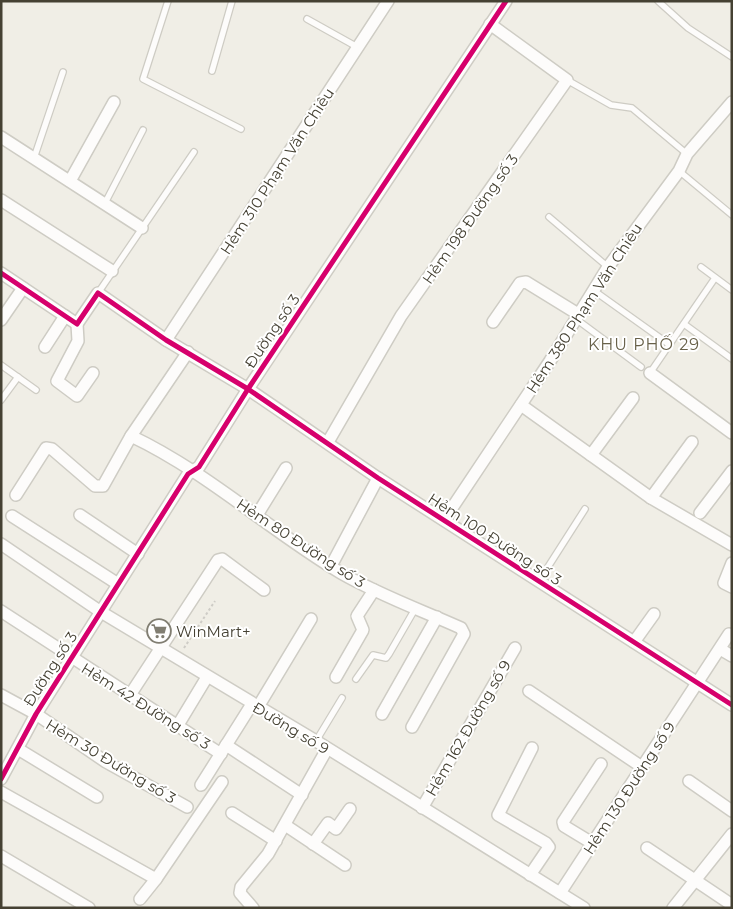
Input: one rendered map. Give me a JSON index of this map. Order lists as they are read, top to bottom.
{
  "streets": {
    "street": [
      "Hẻm 310 Phạm Văn Chiêu",
      "Hẻm 198 Đường số 3",
      "Hẻm 380 Phạm Văn Chiêu",
      "Đường số 3",
      "Hẻm 100 Đường số 3",
      "Hẻm 80 Đường số 3",
      "Hẻm 42 Đường số 3",
      "Đường số 9",
      "Hẻm 162 Đường số 9",
      "Hẻm 30 Đường số 3",
      "Hẻm 130 Đường số 9"
    ]
  },
  "crossings": [
    ["Hẻm 310 Phạm Văn Chiêu", "Hẻm 100 Đường số 3"],
    ["Hẻm 198 Đường số 3", "Hẻm 100 Đường số 3"],
    ["Hẻm 380 Phạm Văn Chiêu", "Hẻm 100 Đường số 3"],
    ["Đường số 3", "Hẻm 100 Đường số 3"],
    ["Đường số 3", "Hẻm 80 Đường số 3"],
    ["Đường số 3", "Hẻm 42 Đường số 3"],
    ["Đường số 3", "Đường số 9"],
    ["Đường số 3", "Hẻm 30 Đường số 3"],
    ["Hẻm 100 Đường số 3", "Hẻm 130 Đường số 9"],
    ["Đường số 9", "Hẻm 162 Đường số 9"],
    ["Đường số 9", "Hẻm 130 Đường số 9"]
  ],
  "districts": ["KHU PHỐ 29"],
  "places": {
    "supermarket": ["WinMart+"]
  }
}
